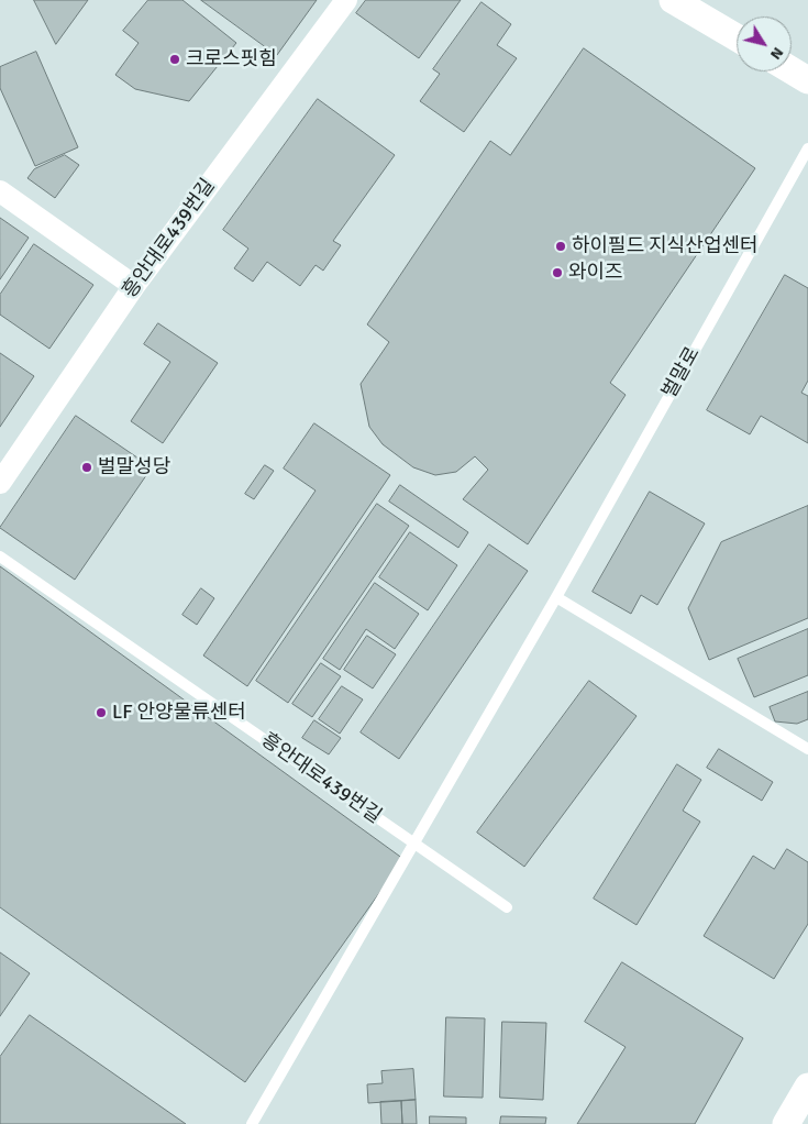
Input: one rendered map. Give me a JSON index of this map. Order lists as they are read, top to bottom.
{
  "streets": {
    "street": ["흥안대로439번길"],
    "lane": ["벌말로"]
  },
  "crossings": [
    ["흥안대로439번길", "벌말로"]
  ],
  "places": [
    "크로스핏힘",
    "하이필드 지식산업센터",
    "와이즈",
    "벌말성당",
    "LF 안양물류센터"
  ],
  "north": "bottom right"
}
